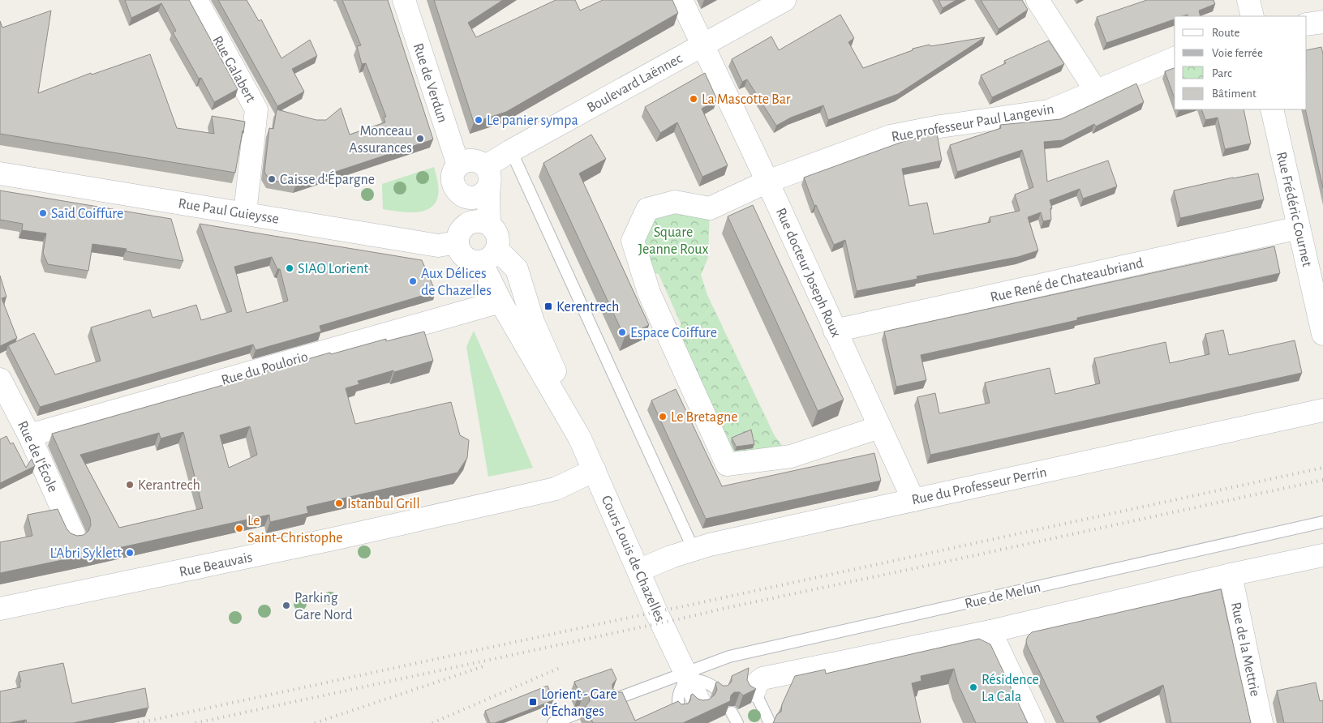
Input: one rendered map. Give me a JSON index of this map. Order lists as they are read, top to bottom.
{
  "streets": {
    "street": [
      "Rue Galabert",
      "Rue de Verdun",
      "Boulevard Laënnec",
      "Rue professeur Paul Langevin",
      "Rue Frédéric Cournet",
      "Rue Paul Guieysse",
      "Rue docteur Joseph Roux",
      "Rue René de Chateaubriand",
      "Rue du Poulorio",
      "Rue de l'École",
      "Rue du Professeur Perrin",
      "Cours Louis de Chazelles",
      "Rue Beauvais",
      "Rue de la Mettrie"
    ],
    "lane": ["Rue de Melun"]
  },
  "crossings": [
    ["Rue Galabert", "Rue Paul Guieysse"],
    ["Rue de Verdun", "Boulevard Laënnec"],
    ["Boulevard Laënnec", "Rue docteur Joseph Roux"],
    ["Rue professeur Paul Langevin", "Rue docteur Joseph Roux"],
    ["Rue Frédéric Cournet", "Rue René de Chateaubriand"],
    ["Rue Paul Guieysse", "Cours Louis de Chazelles"],
    ["Rue docteur Joseph Roux", "Rue René de Chateaubriand"],
    ["Rue docteur Joseph Roux", "Rue du Professeur Perrin"],
    ["Rue du Poulorio", "Rue de l'École"],
    ["Rue du Poulorio", "Cours Louis de Chazelles"],
    ["Rue du Professeur Perrin", "Cours Louis de Chazelles"],
    ["Cours Louis de Chazelles", "Rue Beauvais"],
    ["Cours Louis de Chazelles", "Rue de Melun"]
  ],
  "parks": ["Square Jeanne Roux"],
  "places": {
    "other": [
      "La Mascotte Bar",
      "Le panier sympa",
      "Monceau Assurances",
      "Caisse d'Épargne",
      "Saïd Coiffure",
      "SIAO Lorient",
      "Aux Délices de Chazelles",
      "Espace Coiffure",
      "Le Bretagne",
      "Kerantrech",
      "Istanbul Grill",
      "Le Saint-Christophe",
      "L'Abri Syklett",
      "Parking Gare Nord",
      "Résidence La Cala"
    ],
    "transit": ["Kerentrech", "Lorient - Gare d'Échanges"]
  },
  "legend": [
    "Route",
    "Voie ferrée",
    "Parc",
    "Bâtiment"
  ]
}
